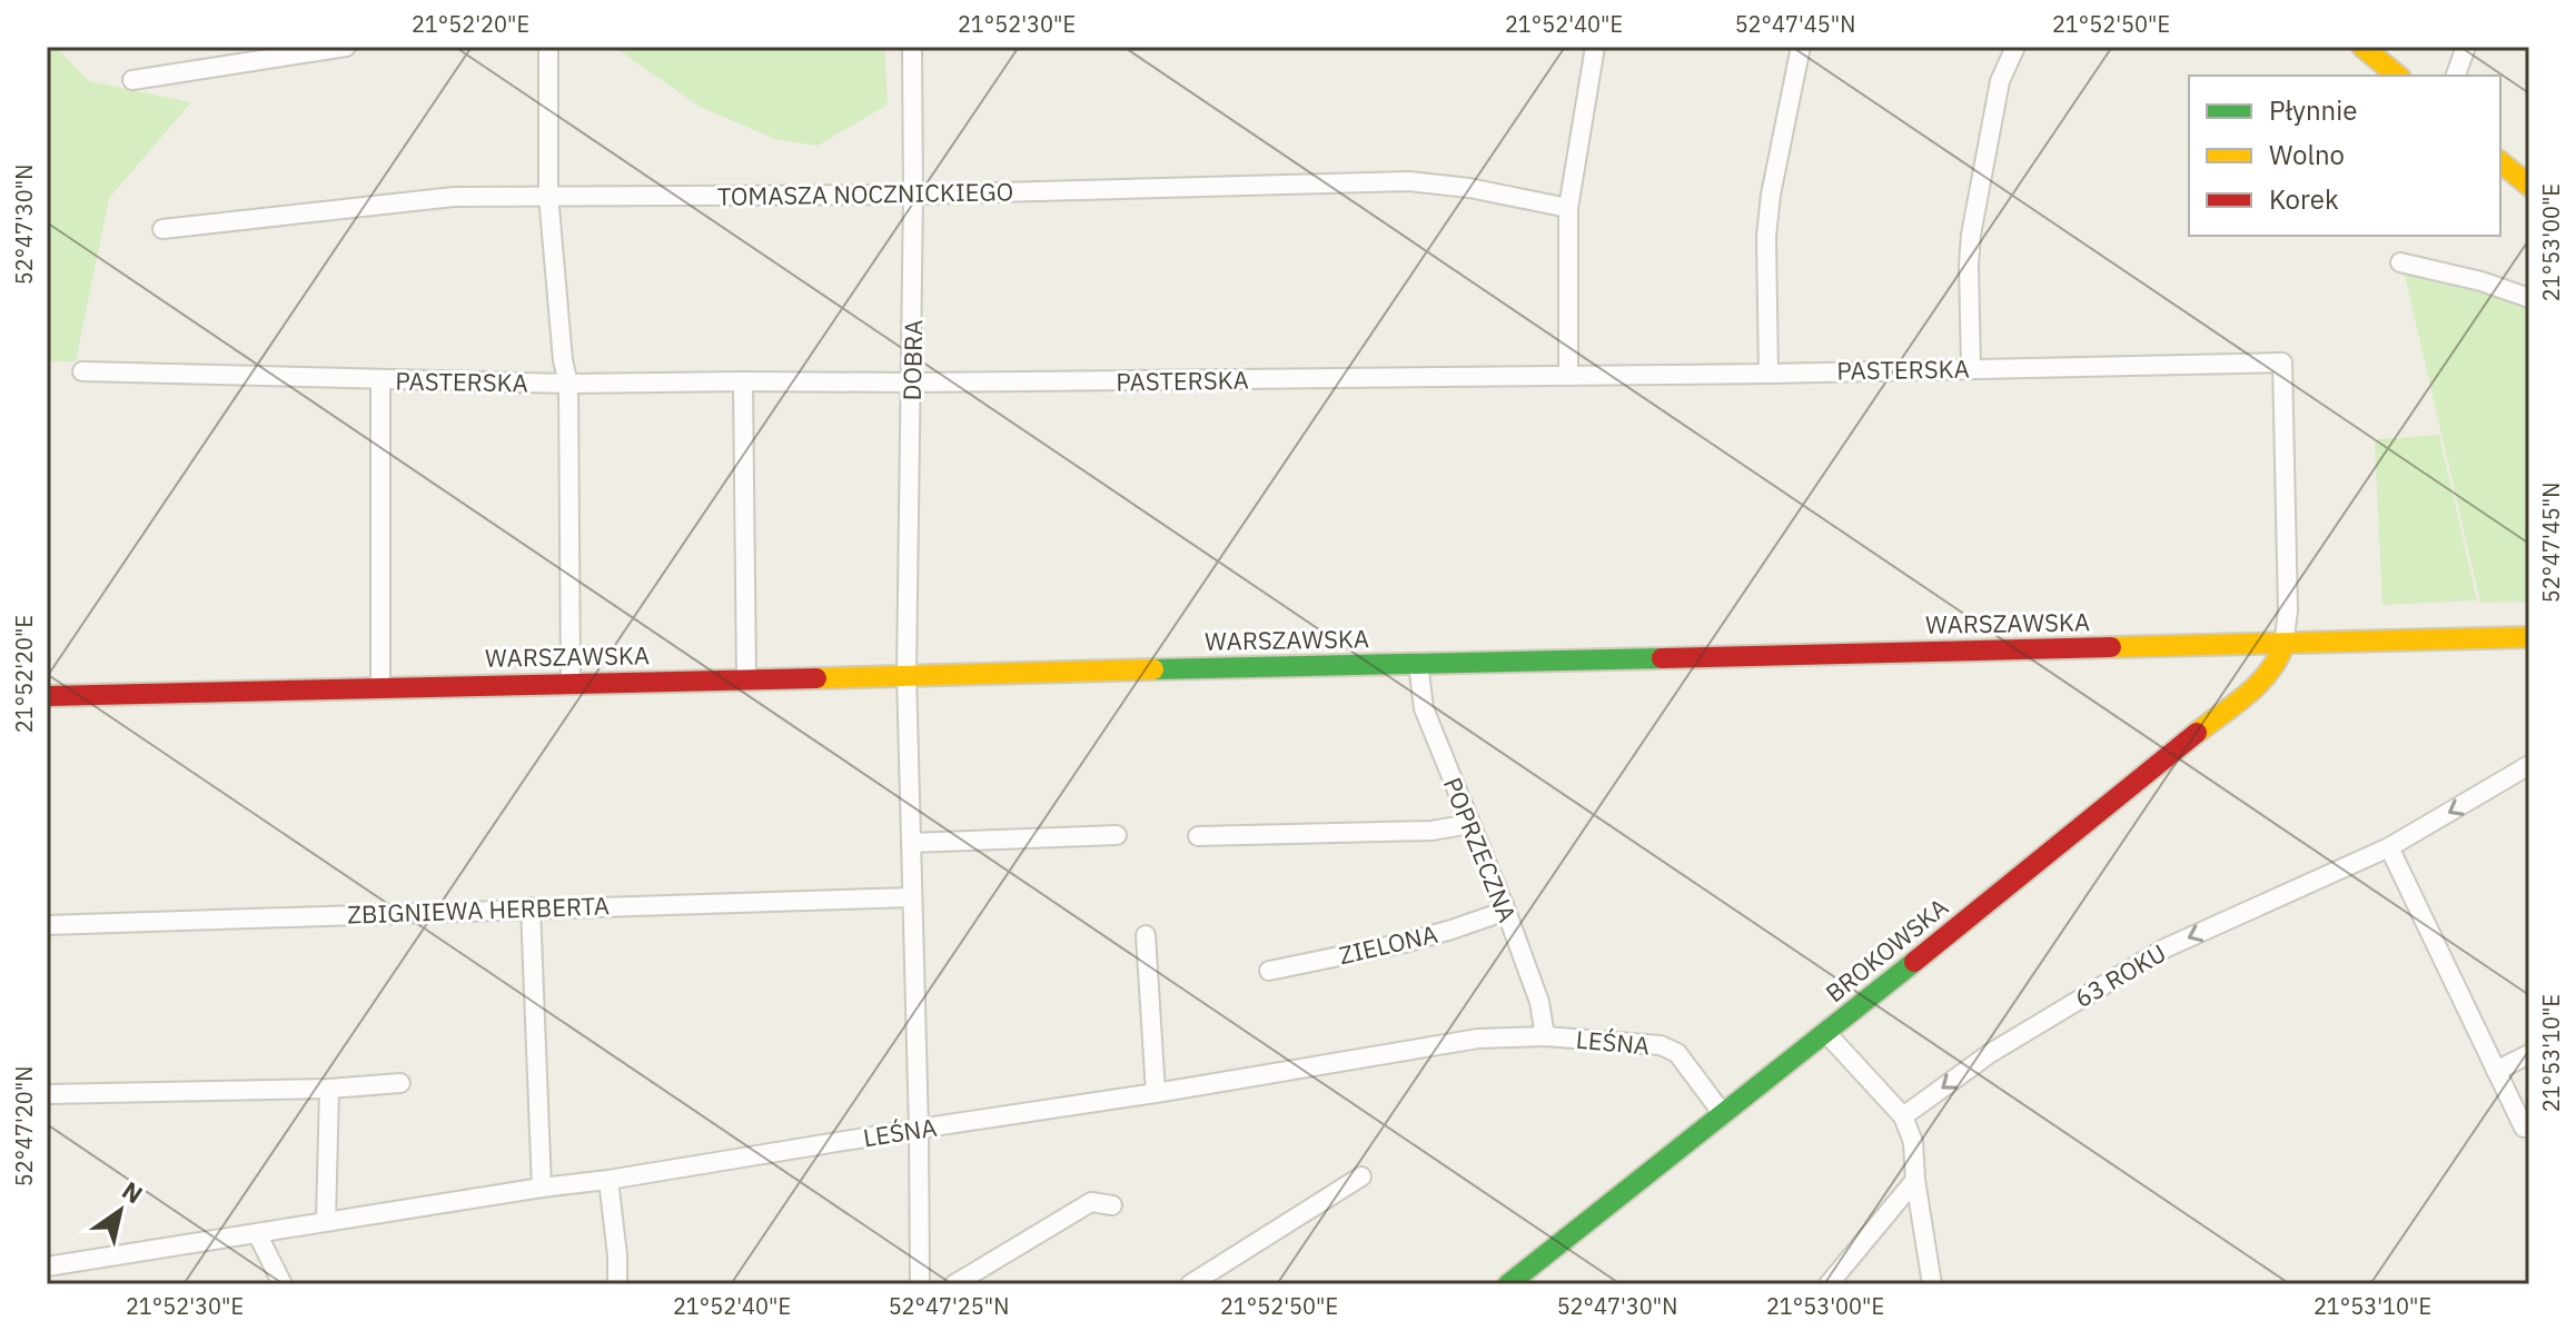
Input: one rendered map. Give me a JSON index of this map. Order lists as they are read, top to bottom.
{
  "streets": {
    "street": [
      "TOMASZA NOCZNICKIEGO",
      "DOBRA",
      "PASTERSKA",
      "WARSZAWSKA",
      "POPRZECZNA",
      "ZBIGNIEWA HERBERTA",
      "ZIELONA",
      "BROKOWSKA",
      "63 ROKU",
      "LEŚNA"
    ]
  },
  "crossings": [
    ["TOMASZA NOCZNICKIEGO", "DOBRA"],
    ["DOBRA", "PASTERSKA"],
    ["DOBRA", "WARSZAWSKA"],
    ["DOBRA", "ZBIGNIEWA HERBERTA"],
    ["DOBRA", "LEŚNA"],
    ["PASTERSKA", "WARSZAWSKA"],
    ["PASTERSKA", "BROKOWSKA"],
    ["WARSZAWSKA", "POPRZECZNA"],
    ["WARSZAWSKA", "BROKOWSKA"],
    ["POPRZECZNA", "ZIELONA"],
    ["POPRZECZNA", "LEŚNA"],
    ["BROKOWSKA", "LEŚNA"]
  ],
  "one_way": ["63 ROKU"],
  "legend": ["Płynnie", "Wolno", "Korek"],
  "north": "top right",
  "coordinates": [
    "21°52'20\"E",
    "21°52'30\"E",
    "21°52'40\"E",
    "52°47'45\"N",
    "21°52'50\"E",
    "52°47'30\"N",
    "21°53'00\"E",
    "21°53'10\"E",
    "52°47'20\"N",
    "52°47'25\"N"
  ]
}
